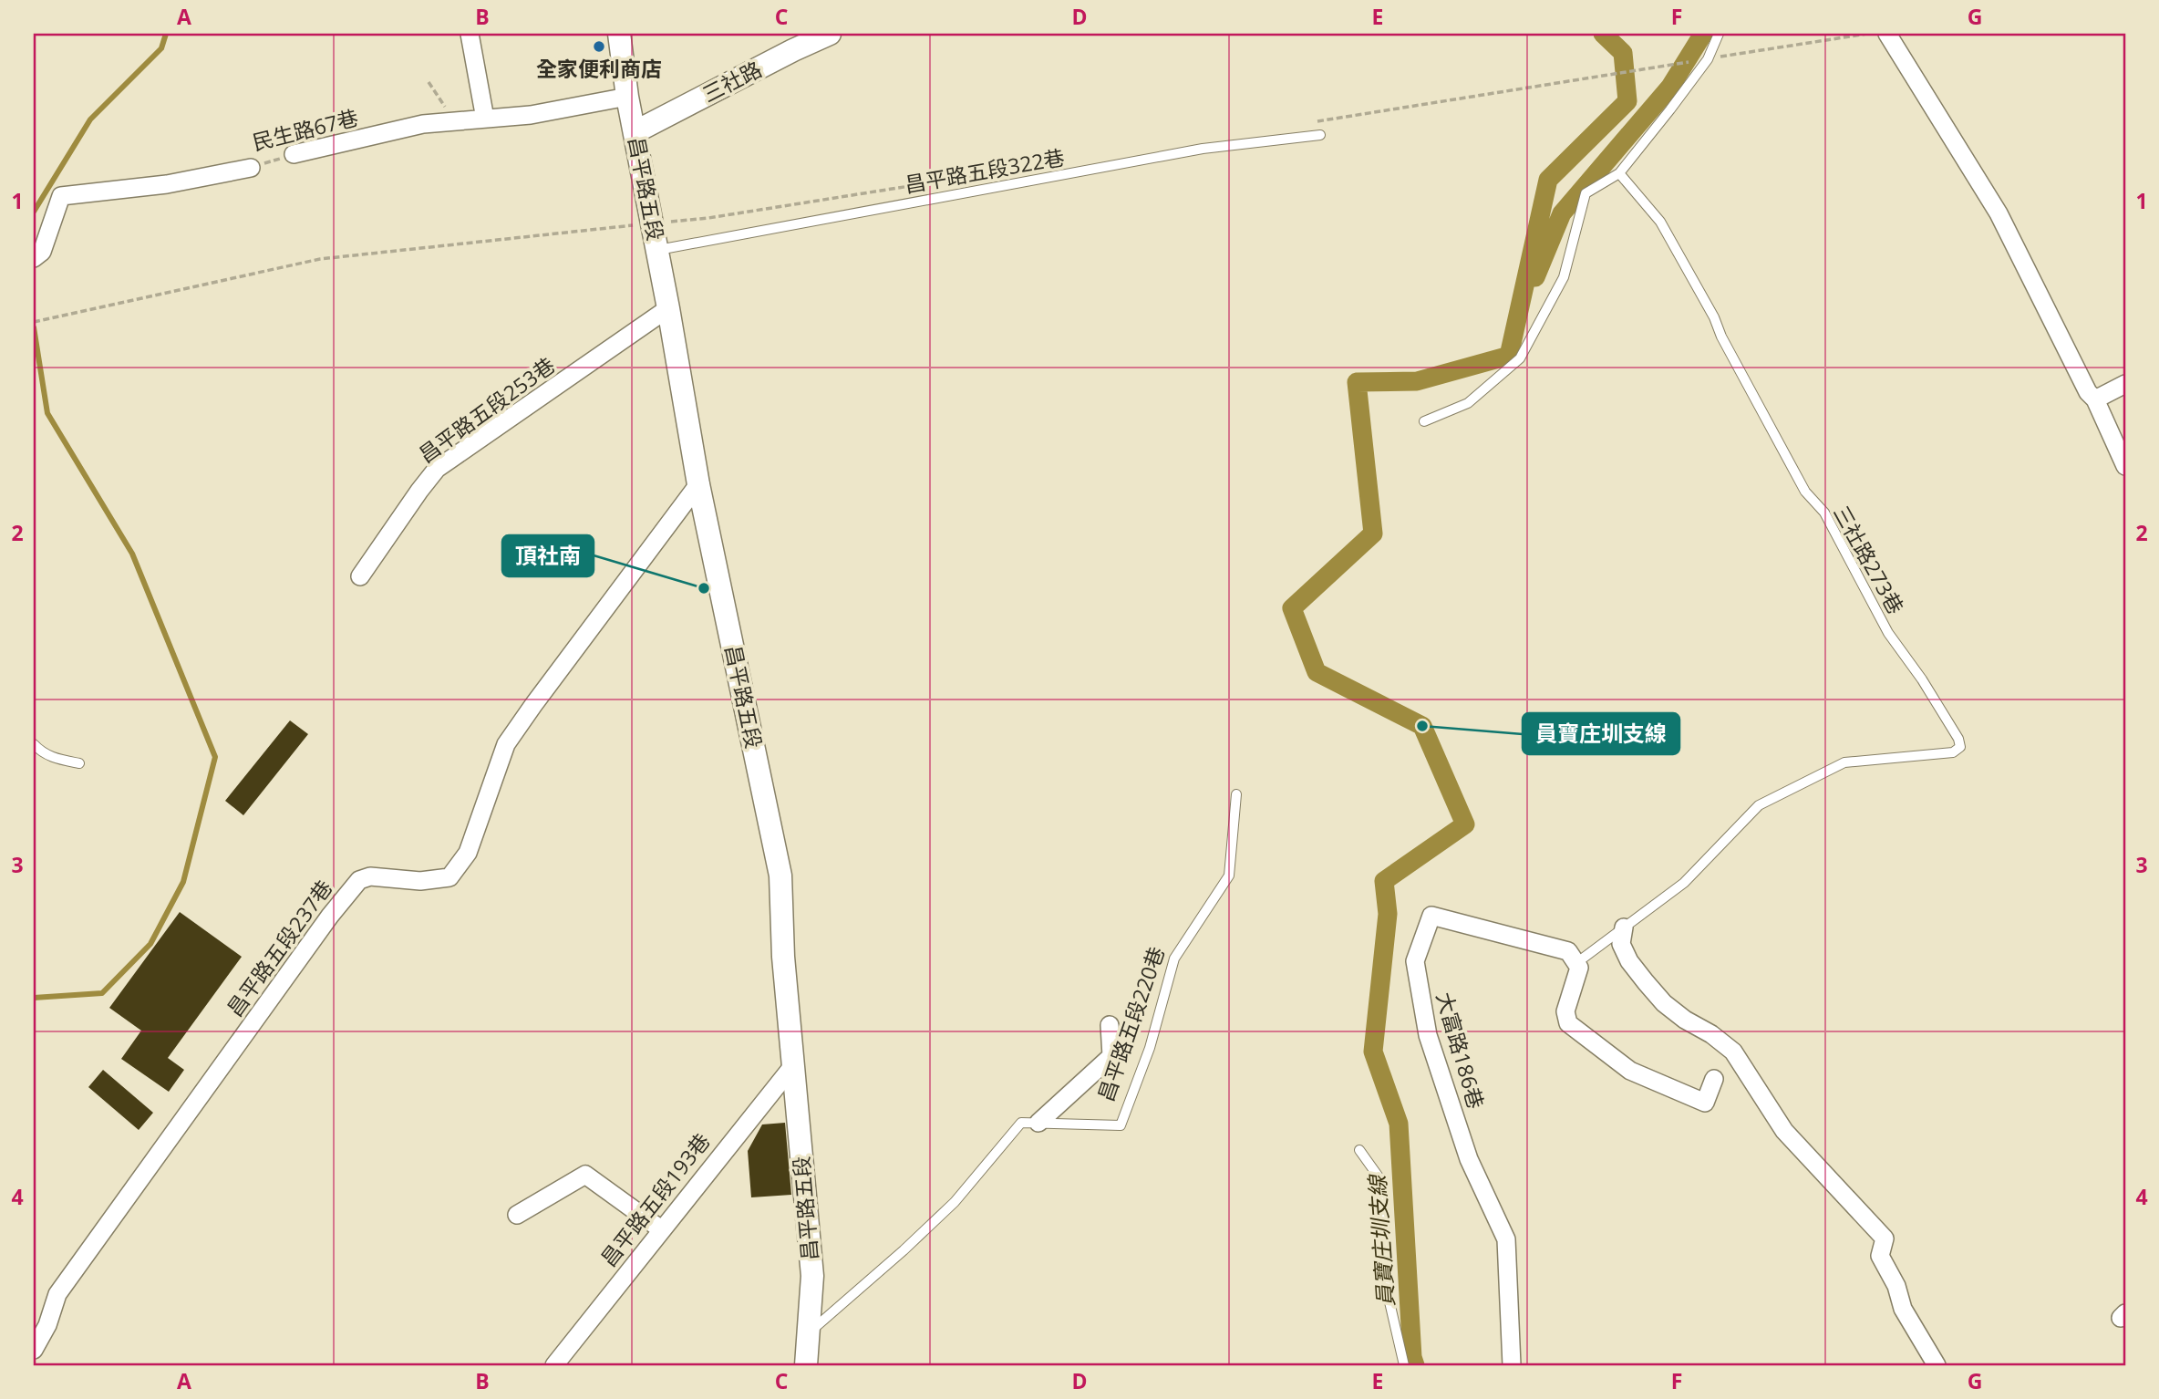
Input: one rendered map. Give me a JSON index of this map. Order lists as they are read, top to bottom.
{
  "streets": {
    "street": [
      "三社路",
      "民生路67巷",
      "昌平路五段",
      "昌平路五段253巷",
      "昌平路五段237巷",
      "昌平路五段220巷",
      "大富路186巷",
      "昌平路五段193巷"
    ],
    "lane": ["昌平路五段322巷", "三社路273巷"]
  },
  "crossings": [
    ["三社路", "昌平路五段"],
    ["民生路67巷", "昌平路五段"],
    ["昌平路五段322巷", "昌平路五段"],
    ["昌平路五段", "昌平路五段253巷"],
    ["昌平路五段", "昌平路五段237巷"],
    ["昌平路五段", "昌平路五段220巷"],
    ["昌平路五段", "昌平路五段193巷"]
  ],
  "water": ["員寶庄圳支線"],
  "places": ["全家便利商店", "頂社南", "員寶庄圳支線"],
  "grid": {
    "columns": [
      "A",
      "B",
      "C",
      "D",
      "E",
      "F",
      "G"
    ],
    "rows": [
      "1",
      "2",
      "3",
      "4"
    ]
  }
}
